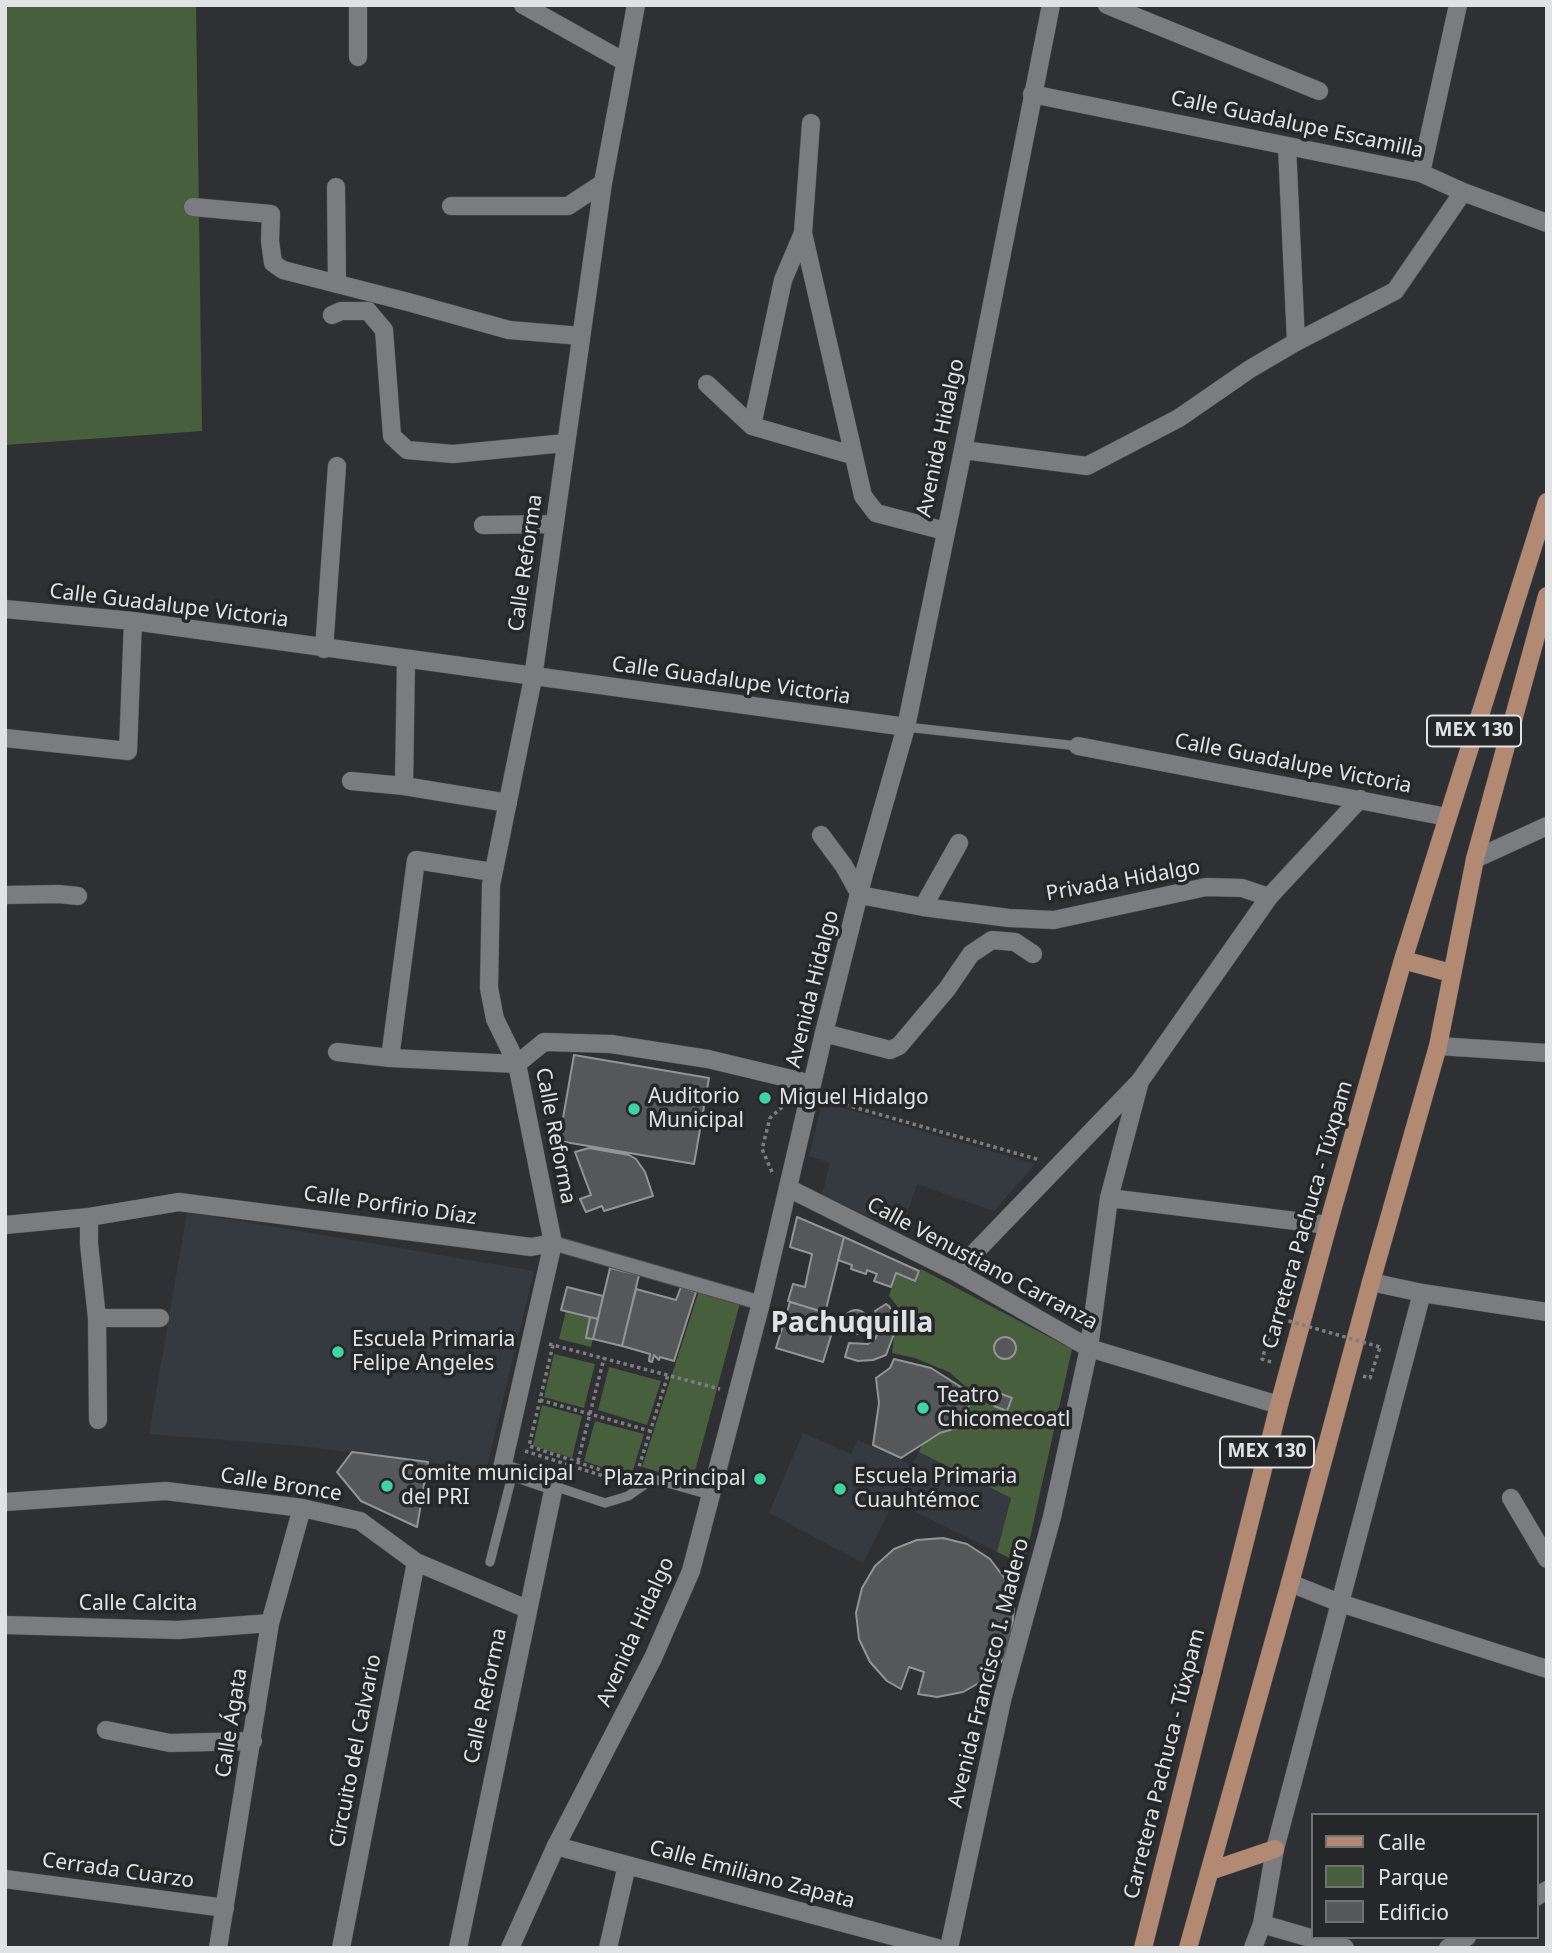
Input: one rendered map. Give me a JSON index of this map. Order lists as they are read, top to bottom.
{
  "streets": {
    "main road": ["MEX 130", "Carretera Pachuca - Túxpam"],
    "street": [
      "Calle Guadalupe Escamilla",
      "Avenida Hidalgo",
      "Calle Reforma",
      "Calle Guadalupe Victoria",
      "Privada Hidalgo",
      "Calle Porfirio Díaz",
      "Calle Venustiano Carranza",
      "Calle Bronce",
      "Calle Calcita",
      "Avenida Francisco I. Madero",
      "Calle Ágata",
      "Circuito del Calvario",
      "Cerrada Cuarzo",
      "Calle Emiliano Zapata"
    ]
  },
  "crossings": [
    ["Calle Guadalupe Escamilla", "Avenida Hidalgo"],
    ["Avenida Hidalgo", "Calle Guadalupe Victoria"],
    ["Avenida Hidalgo", "Privada Hidalgo"],
    ["Avenida Hidalgo", "Calle Porfirio Díaz"],
    ["Avenida Hidalgo", "Calle Venustiano Carranza"],
    ["Avenida Hidalgo", "Calle Emiliano Zapata"],
    ["Calle Reforma", "Calle Guadalupe Victoria"],
    ["Calle Reforma", "Calle Porfirio Díaz"],
    ["Calle Reforma", "Calle Bronce"],
    ["Calle Guadalupe Victoria", "Carretera Pachuca - Túxpam"],
    ["Carretera Pachuca - Túxpam", "Calle Venustiano Carranza"],
    ["Calle Venustiano Carranza", "Avenida Francisco I. Madero"],
    ["Calle Bronce", "Calle Ágata"],
    ["Calle Bronce", "Circuito del Calvario"],
    ["Calle Calcita", "Calle Ágata"],
    ["Calle Ágata", "Cerrada Cuarzo"]
  ],
  "districts": ["Pachuquilla"],
  "places": [
    "Miguel Hidalgo",
    "Auditorio Municipal",
    "Escuela Primaria Felipe Angeles",
    "Teatro Chicomecoatl",
    "Plaza Principal",
    "Comite municipal del PRI",
    "Escuela Primaria Cuauhtémoc"
  ],
  "legend": ["Calle", "Parque", "Edificio"]
}
